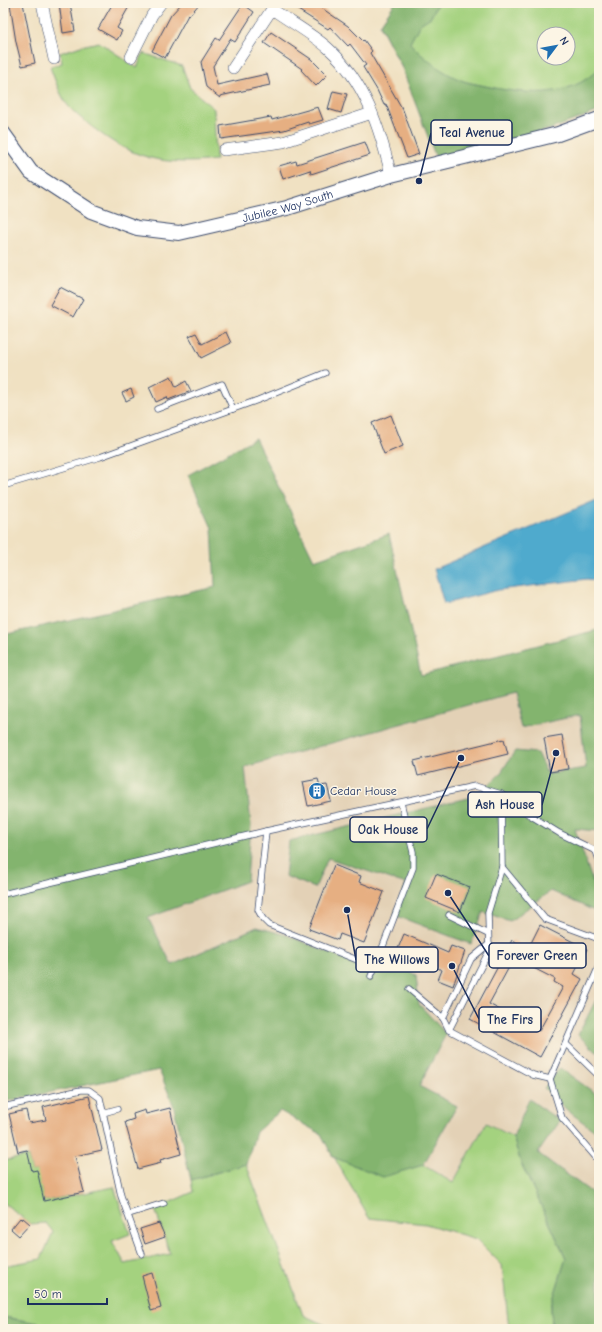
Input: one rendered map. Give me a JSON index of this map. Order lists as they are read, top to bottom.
{
  "streets": {
    "street": ["Jubilee Way South"]
  },
  "places": {
    "other": [
      "Teal Avenue",
      "Ash House",
      "Oak House",
      "Forever Green",
      "The Willows",
      "The Firs"
    ],
    "building": ["Cedar House"]
  },
  "scale_bar": "50 m",
  "north": "top right"
}
